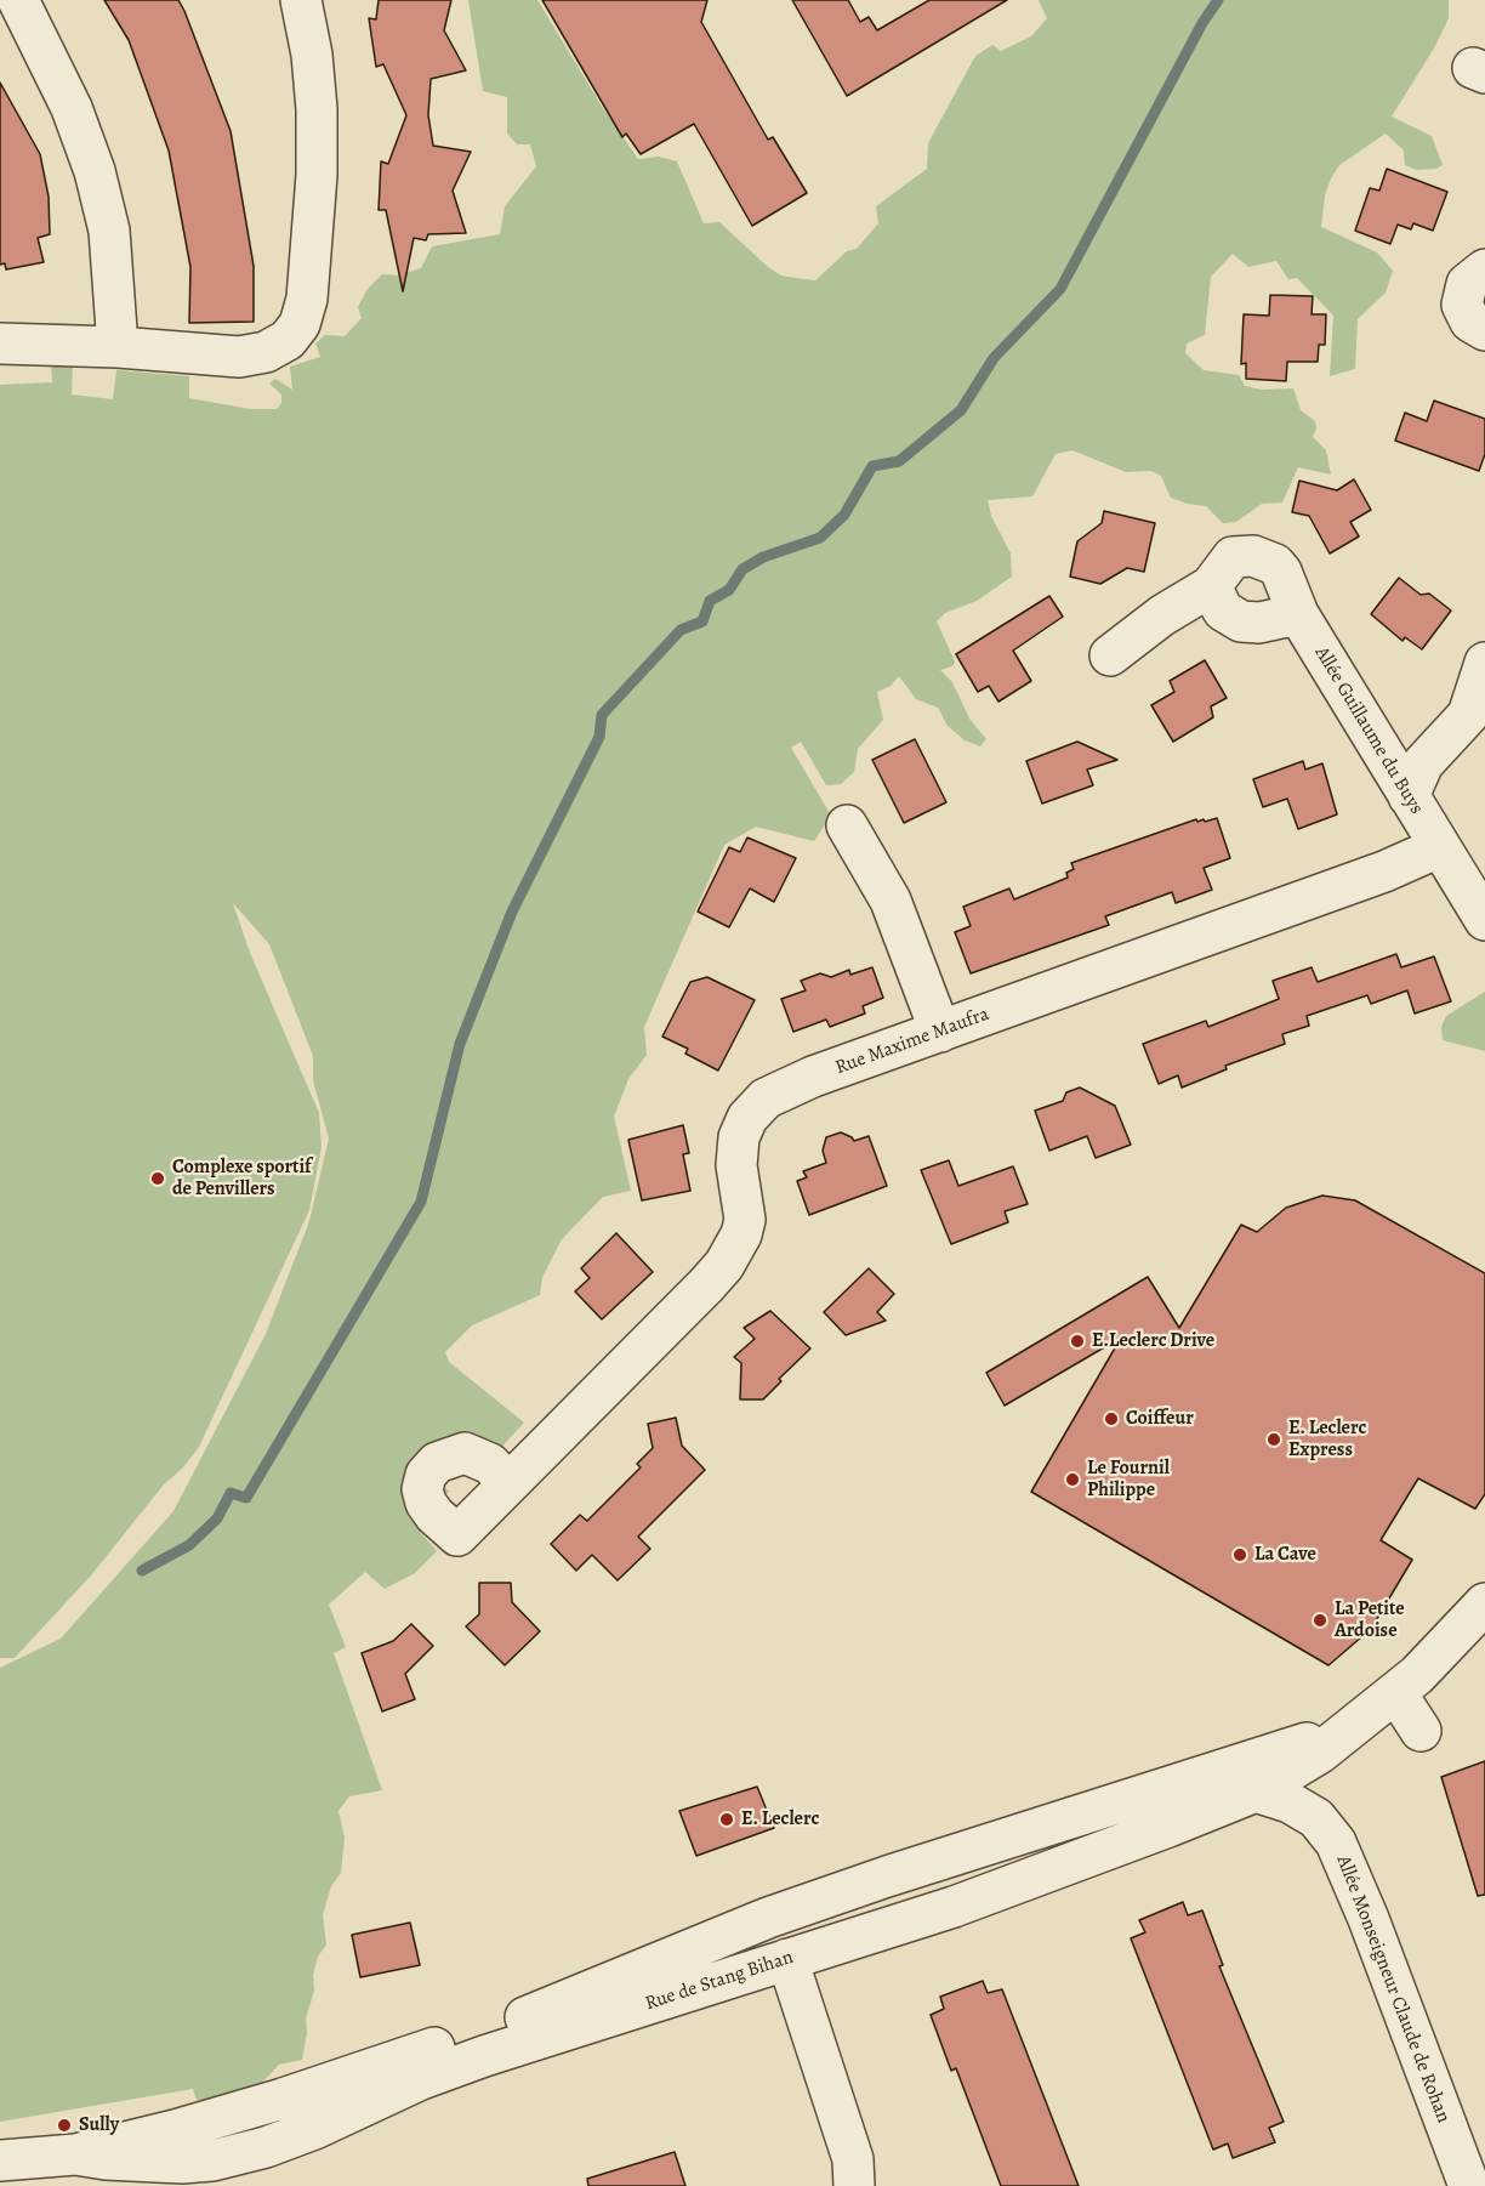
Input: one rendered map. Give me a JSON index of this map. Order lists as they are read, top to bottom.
{
  "streets": {
    "street": [
      "Allée Guillaume du Buys",
      "Rue Maxime Maufra",
      "Rue de Stang Bihan",
      "Allée Monseigneur Claude de Rohan"
    ]
  },
  "crossings": [
    ["Allée Guillaume du Buys", "Rue Maxime Maufra"],
    ["Rue de Stang Bihan", "Allée Monseigneur Claude de Rohan"]
  ],
  "places": [
    "Complexe sportif de Penvillers",
    "E.Leclerc Drive",
    "Coiffeur",
    "E. Leclerc Express",
    "Le Fournil Philippe",
    "La Cave",
    "La Petite Ardoise",
    "E. Leclerc",
    "Sully"
  ]
}
